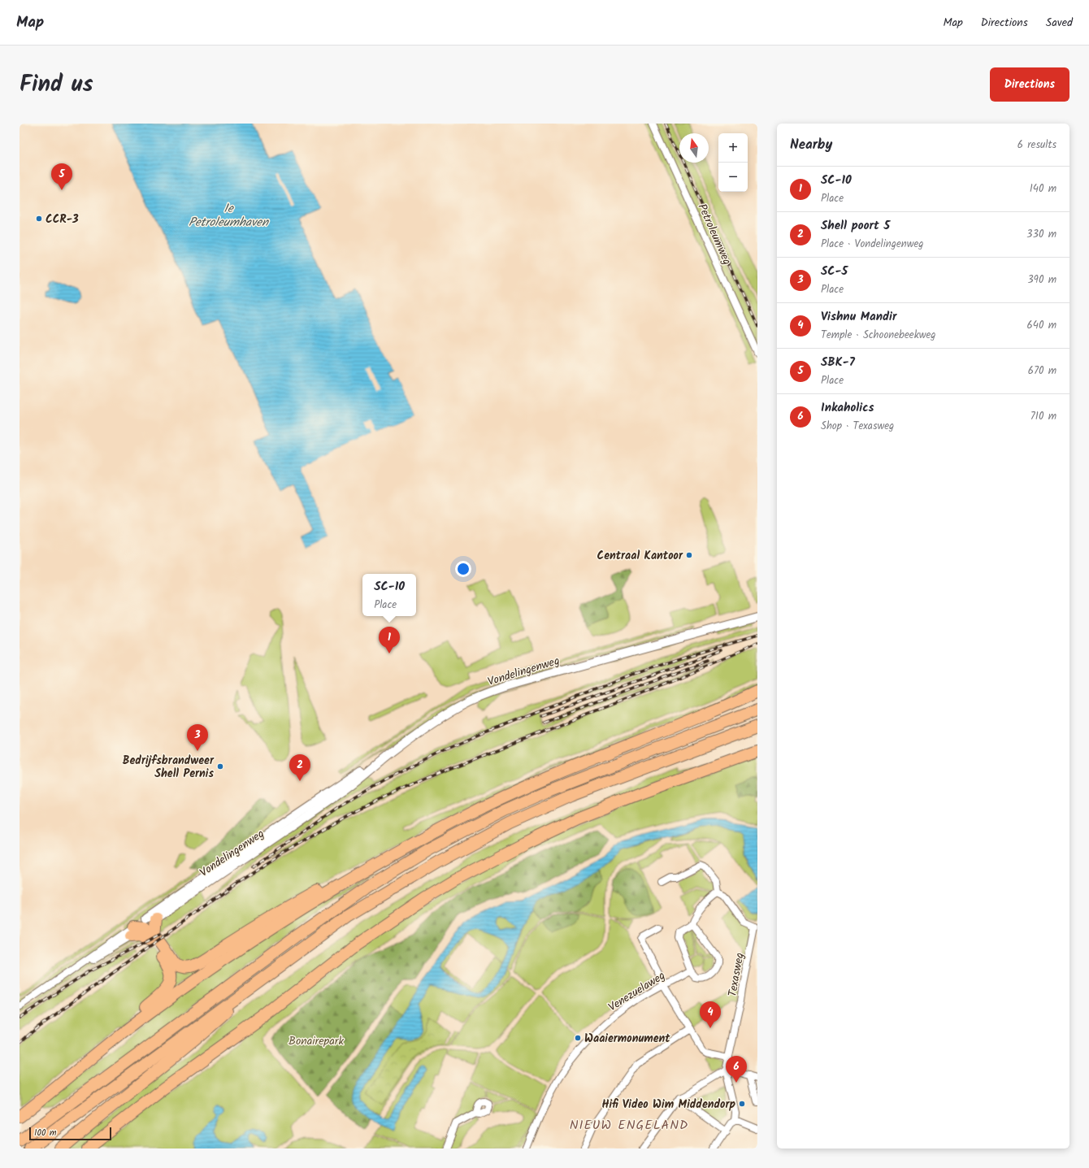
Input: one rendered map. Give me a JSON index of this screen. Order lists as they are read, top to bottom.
{
  "streets": {
    "street": [
      "Petroleumweg",
      "Vondelingenweg",
      "Texasweg",
      "Venezuelaweg"
    ]
  },
  "districts": ["NIEUW ENGELAND"],
  "water": ["1e Petroleumhaven"],
  "parks": ["Bonairepark"],
  "places": [
    "CCR-3",
    "Centraal Kantoor",
    "Bedrijfsbrandweer Shell Pernis",
    "Waaiermonument",
    "Hifi Video Wim Middendorp"
  ],
  "scale_bar": "100 m",
  "north": "top",
  "page": {
    "header": "Map",
    "nav": ["Map", "Directions", "Saved"],
    "title": "Find us",
    "buttons": "Directions",
    "heading": ["Nearby", "6 results"],
    "map_buttons": ["+", "−"],
    "pins": [
      "5",
      "1",
      "3",
      "2",
      "4",
      "6"
    ],
    "list": [
      {
        "mark": "1",
        "name": "SC-10",
        "note": "Place",
        "value": "140 m"
      },
      {
        "mark": "2",
        "name": "Shell poort 5",
        "note": "Place · Vondelingenweg",
        "value": "330 m"
      },
      {
        "mark": "3",
        "name": "SC-5",
        "note": "Place",
        "value": "390 m"
      },
      {
        "mark": "4",
        "name": "Vishnu Mandir",
        "note": "Temple · Schoonebeekweg",
        "value": "640 m"
      },
      {
        "mark": "5",
        "name": "SBK-7",
        "note": "Place",
        "value": "670 m"
      },
      {
        "mark": "6",
        "name": "Inkaholics",
        "note": "Shop · Texasweg",
        "value": "710 m"
      }
    ],
    "popup": ["SC-10", "Place"],
    "scale": "100 m"
  }
}
